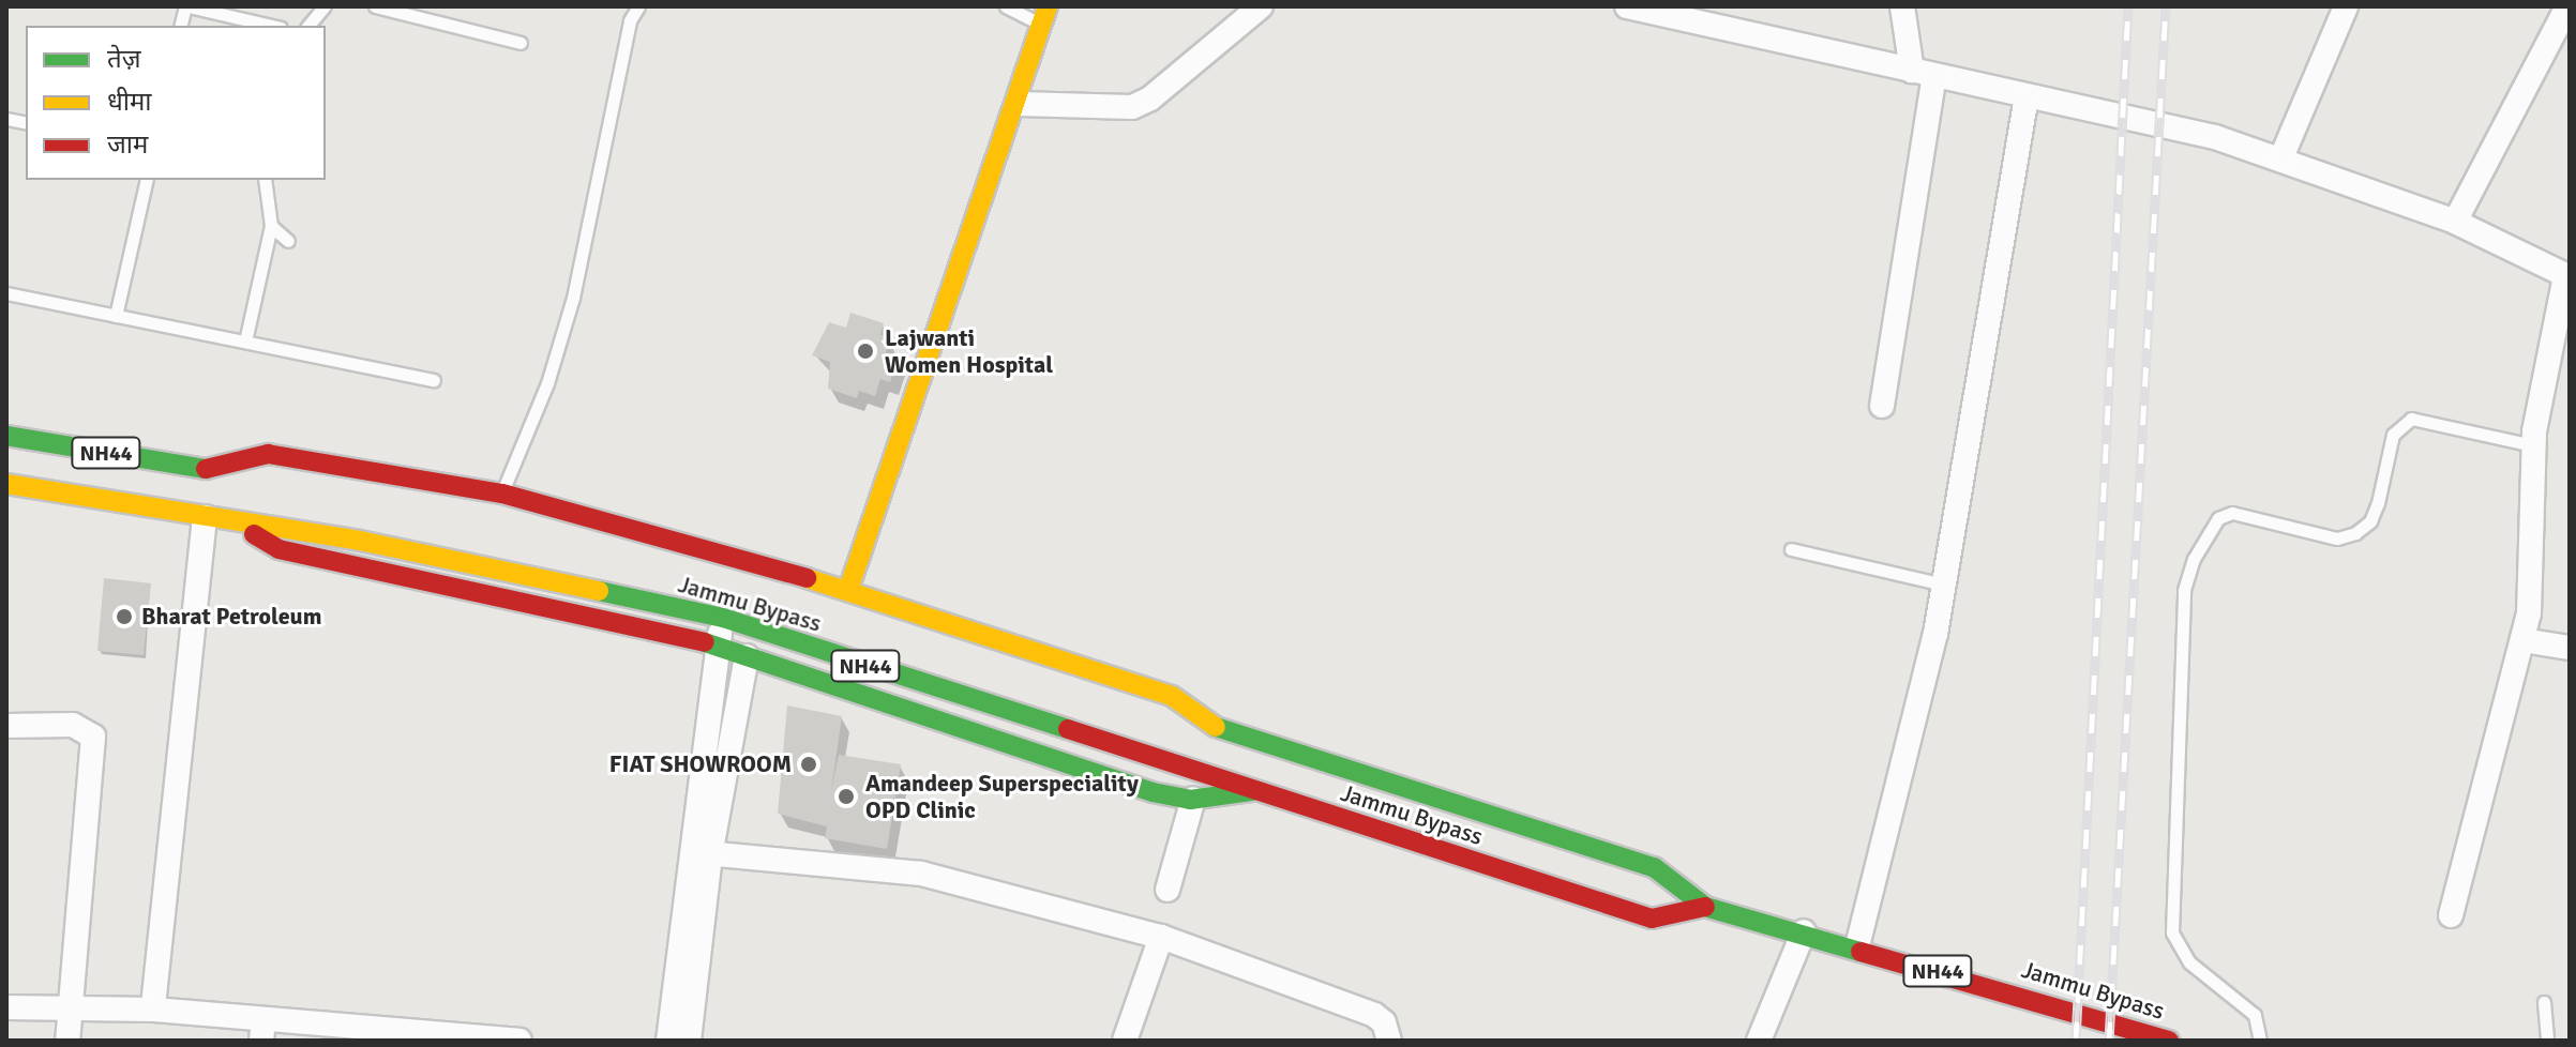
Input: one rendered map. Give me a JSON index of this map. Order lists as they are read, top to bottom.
{
  "streets": {
    "main road": ["NH44", "Jammu Bypass"]
  },
  "places": [
    "Lajwanti Women Hospital",
    "Bharat Petroleum",
    "FIAT SHOWROOM",
    "Amandeep Superspeciality OPD Clinic"
  ],
  "legend": ["तेज़", "धीमा", "जाम"]
}
